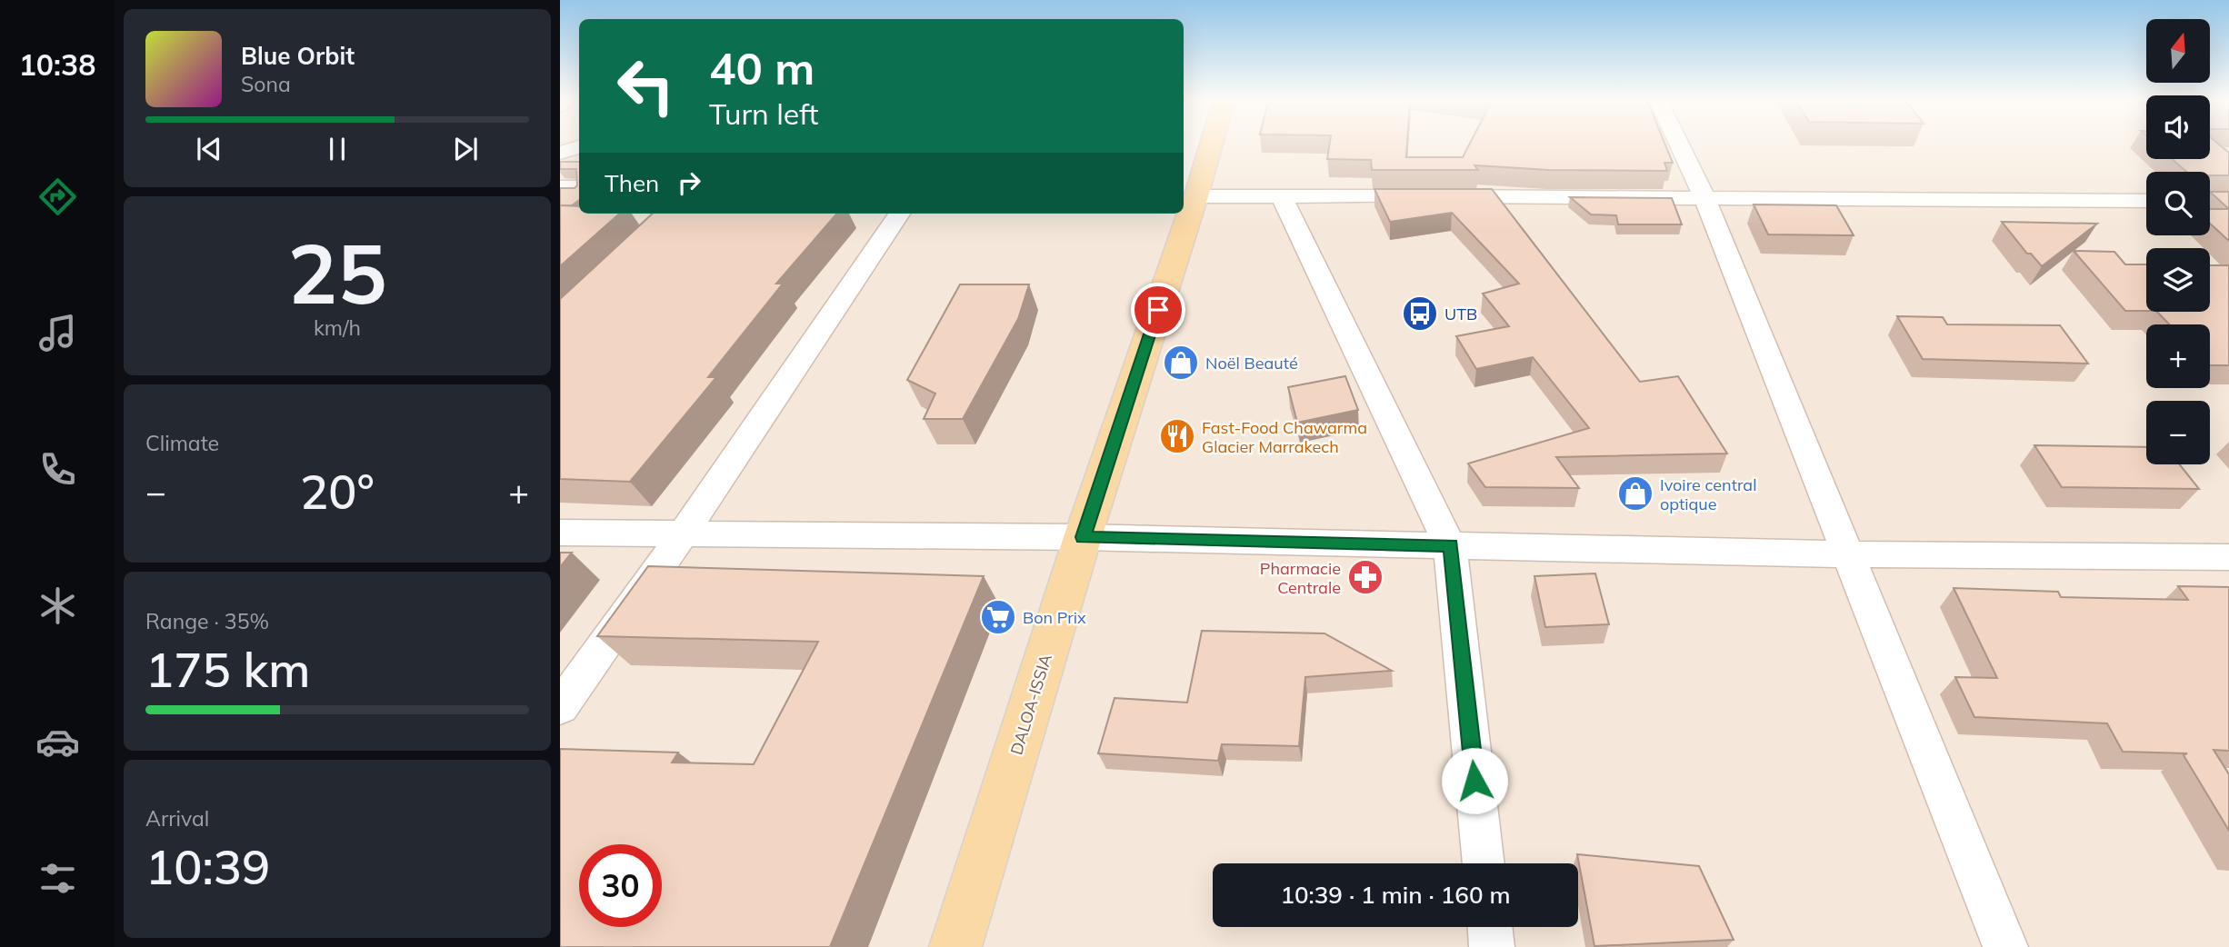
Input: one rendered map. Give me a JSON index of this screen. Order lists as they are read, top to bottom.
{
  "streets": {
    "main road": ["DALOA-ISSIA"]
  },
  "places": {
    "bus stop": ["UTB"],
    "shop": ["Noël Beauté", "Ivoire central optique"],
    "restaurant": ["Fast-Food Chawarma Glacier Marrakech"],
    "pharmacy": ["Pharmacie Centrale"],
    "supermarket": ["Bon Prix"]
  },
  "north": "top",
  "page": {
    "tabs": "10:38",
    "map_buttons": ["+", "−"],
    "turn": ["40 m", "Turn left"],
    "song": ["Blue Orbit", "Sona"],
    "then": "Then",
    "tile": [
      ["25", "km/h"],
      "Climate",
      ["Range · 35%", "175 km"],
      ["Arrival", "10:39"]
    ],
    "heat": ["−", "20°", "+"],
    "limit": "30",
    "trip": "10:39 · 1 min · 160 m"
  }
}
